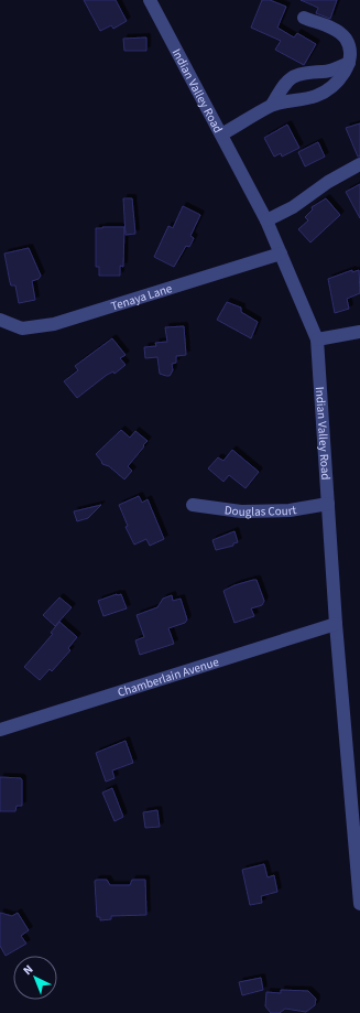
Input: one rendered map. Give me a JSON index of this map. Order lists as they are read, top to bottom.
{
  "streets": {
    "street": [
      "Indian Valley Road",
      "Tenaya Lane",
      "Douglas Court",
      "Chamberlain Avenue"
    ]
  },
  "crossings": [
    ["Indian Valley Road", "Tenaya Lane"],
    ["Indian Valley Road", "Douglas Court"],
    ["Indian Valley Road", "Chamberlain Avenue"]
  ],
  "north": "top left"
}
